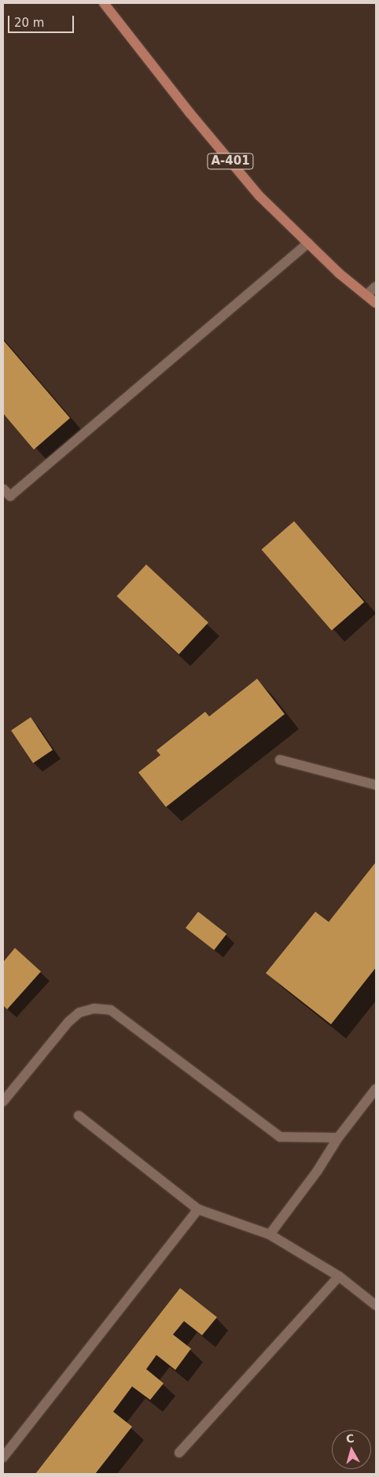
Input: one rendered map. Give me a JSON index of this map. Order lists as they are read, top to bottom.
{
  "streets": {
    "main road": ["А-401"]
  },
  "scale_bar": "20 m",
  "north": "top"
}
